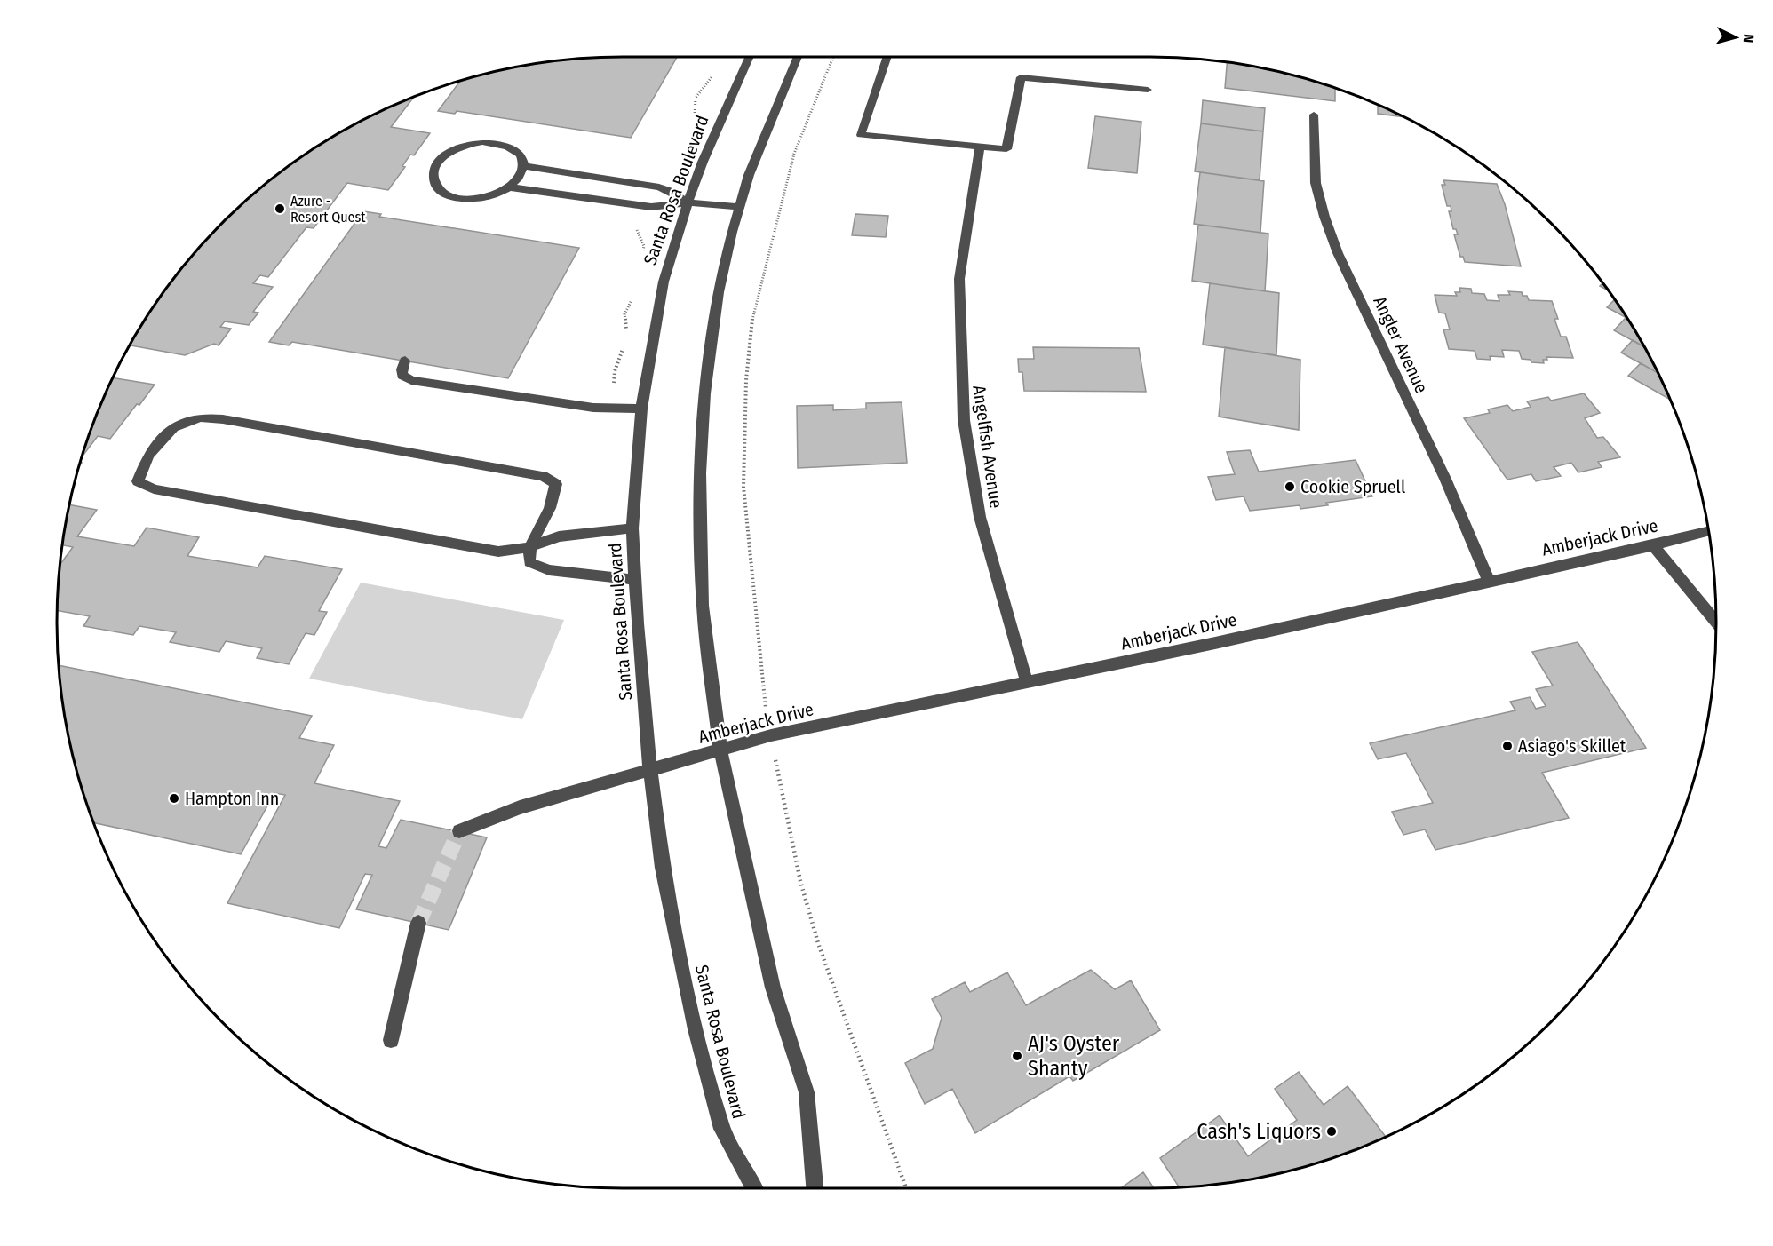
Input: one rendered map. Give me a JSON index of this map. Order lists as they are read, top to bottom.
{
  "streets": {
    "street": [
      "Santa Rosa Boulevard",
      "Angler Avenue",
      "Angelfish Avenue",
      "Amberjack Drive"
    ]
  },
  "crossings": [
    ["Santa Rosa Boulevard", "Amberjack Drive"],
    ["Angler Avenue", "Amberjack Drive"],
    ["Angelfish Avenue", "Amberjack Drive"]
  ],
  "places": [
    "Azure - Resort Quest",
    "Cookie Spruell",
    "Asiago's Skillet",
    "Hampton Inn",
    "AJ's Oyster Shanty",
    "Cash's Liquors"
  ],
  "north": "right"
}
